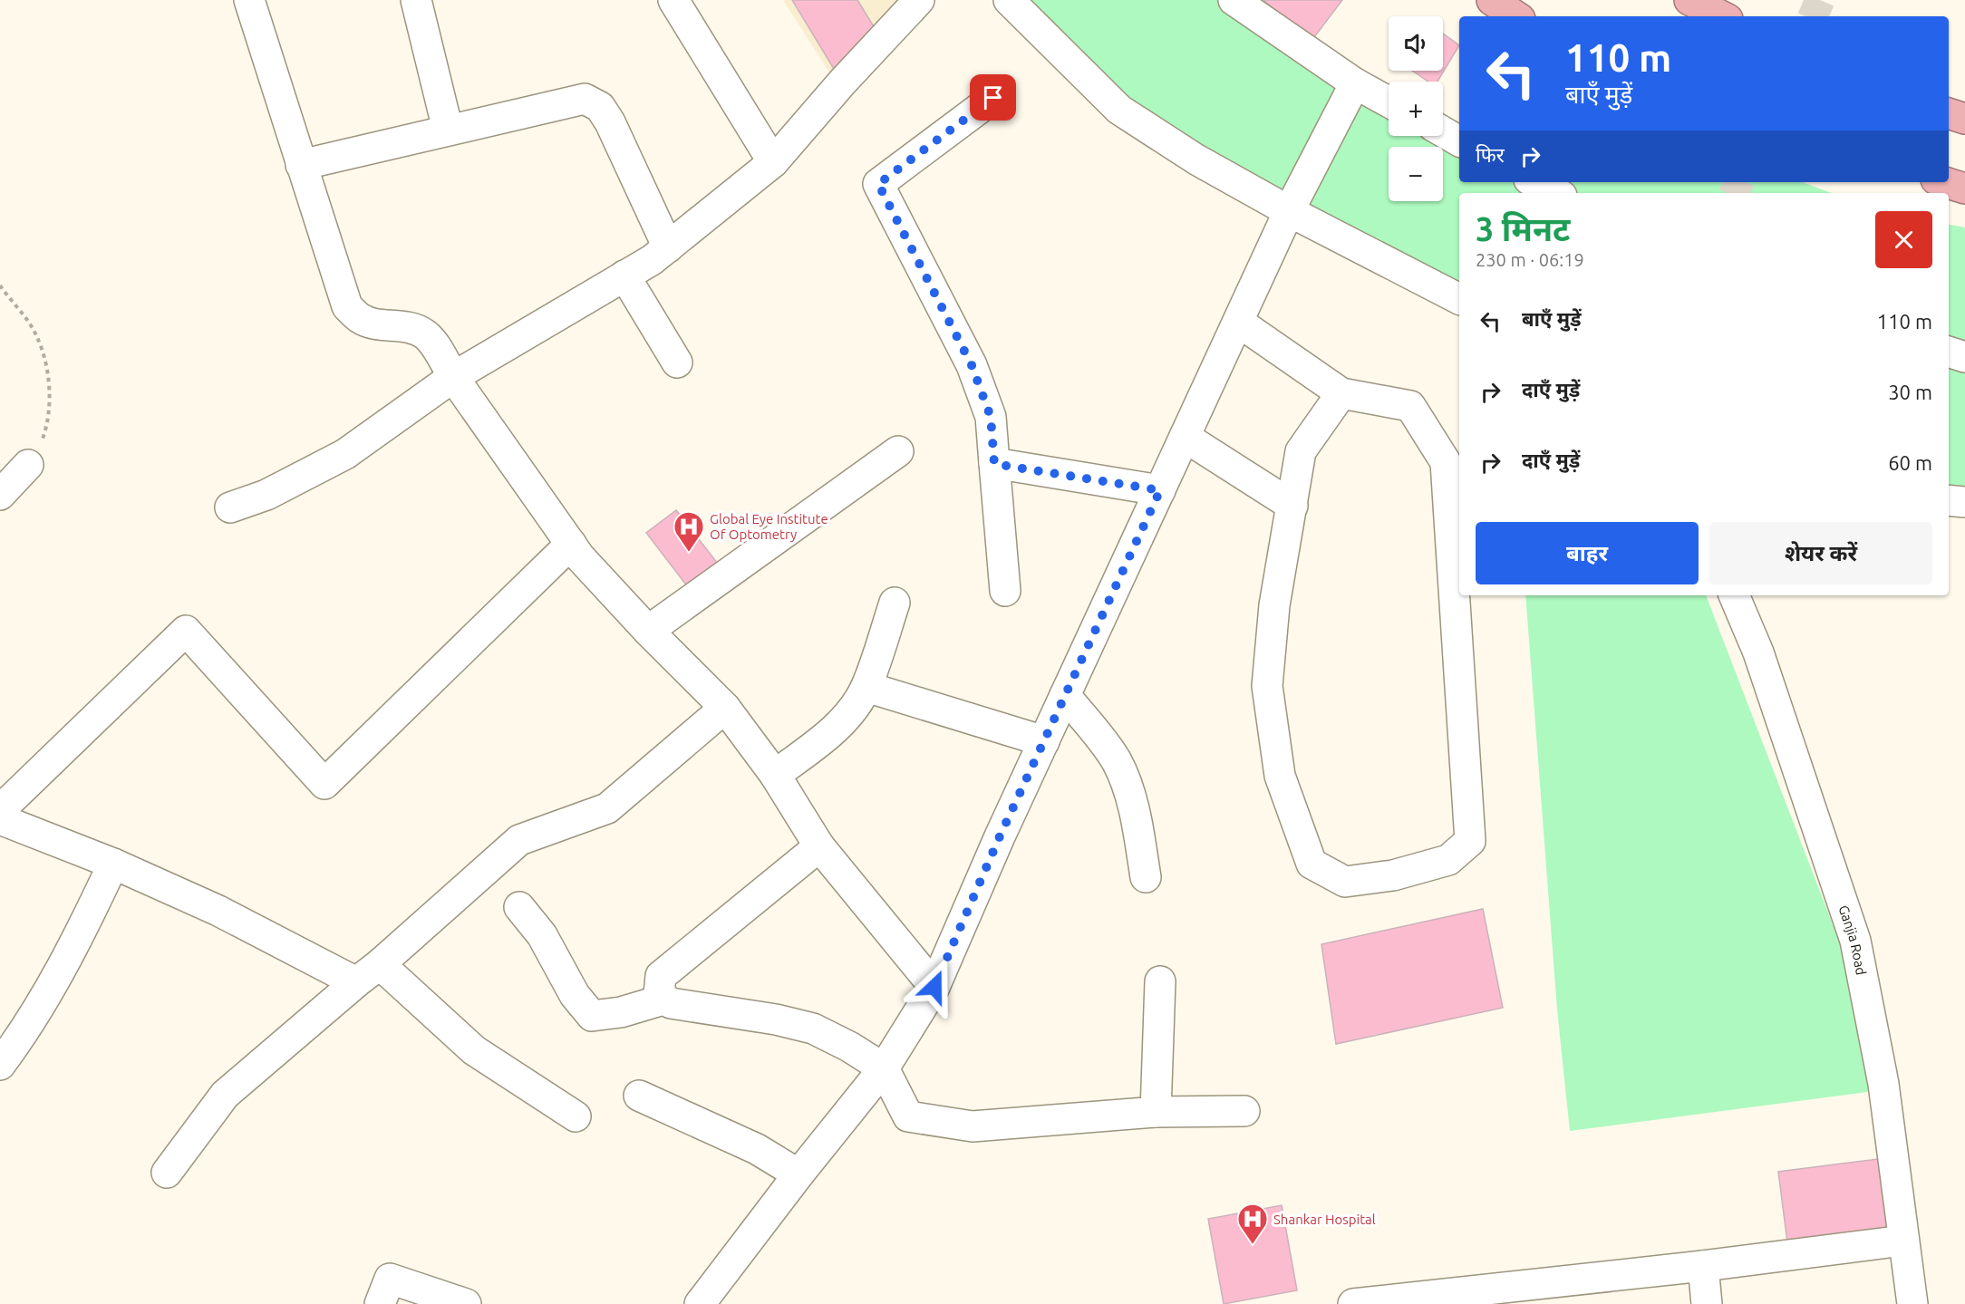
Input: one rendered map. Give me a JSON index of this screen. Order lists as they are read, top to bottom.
{
  "streets": {
    "street": ["Ganjia Road"]
  },
  "places": {
    "hospital": ["Global Eye Institute Of Optometry", "Shankar Hospital"]
  },
  "page": {
    "map_buttons": ["+", "−"],
    "turn": ["110 m", "बाएँ मुड़ें"],
    "then": "फिर",
    "heading": ["3 मिनट", "230 m · 06:19"],
    "list": [
      {
        "name": "बाएँ मुड़ें",
        "value": "110 m"
      },
      {
        "name": "दाएँ मुड़ें",
        "value": "30 m"
      },
      {
        "name": "दाएँ मुड़ें",
        "value": "60 m"
      }
    ],
    "buttons": ["बाहर", "शेयर करें"]
  }
}
